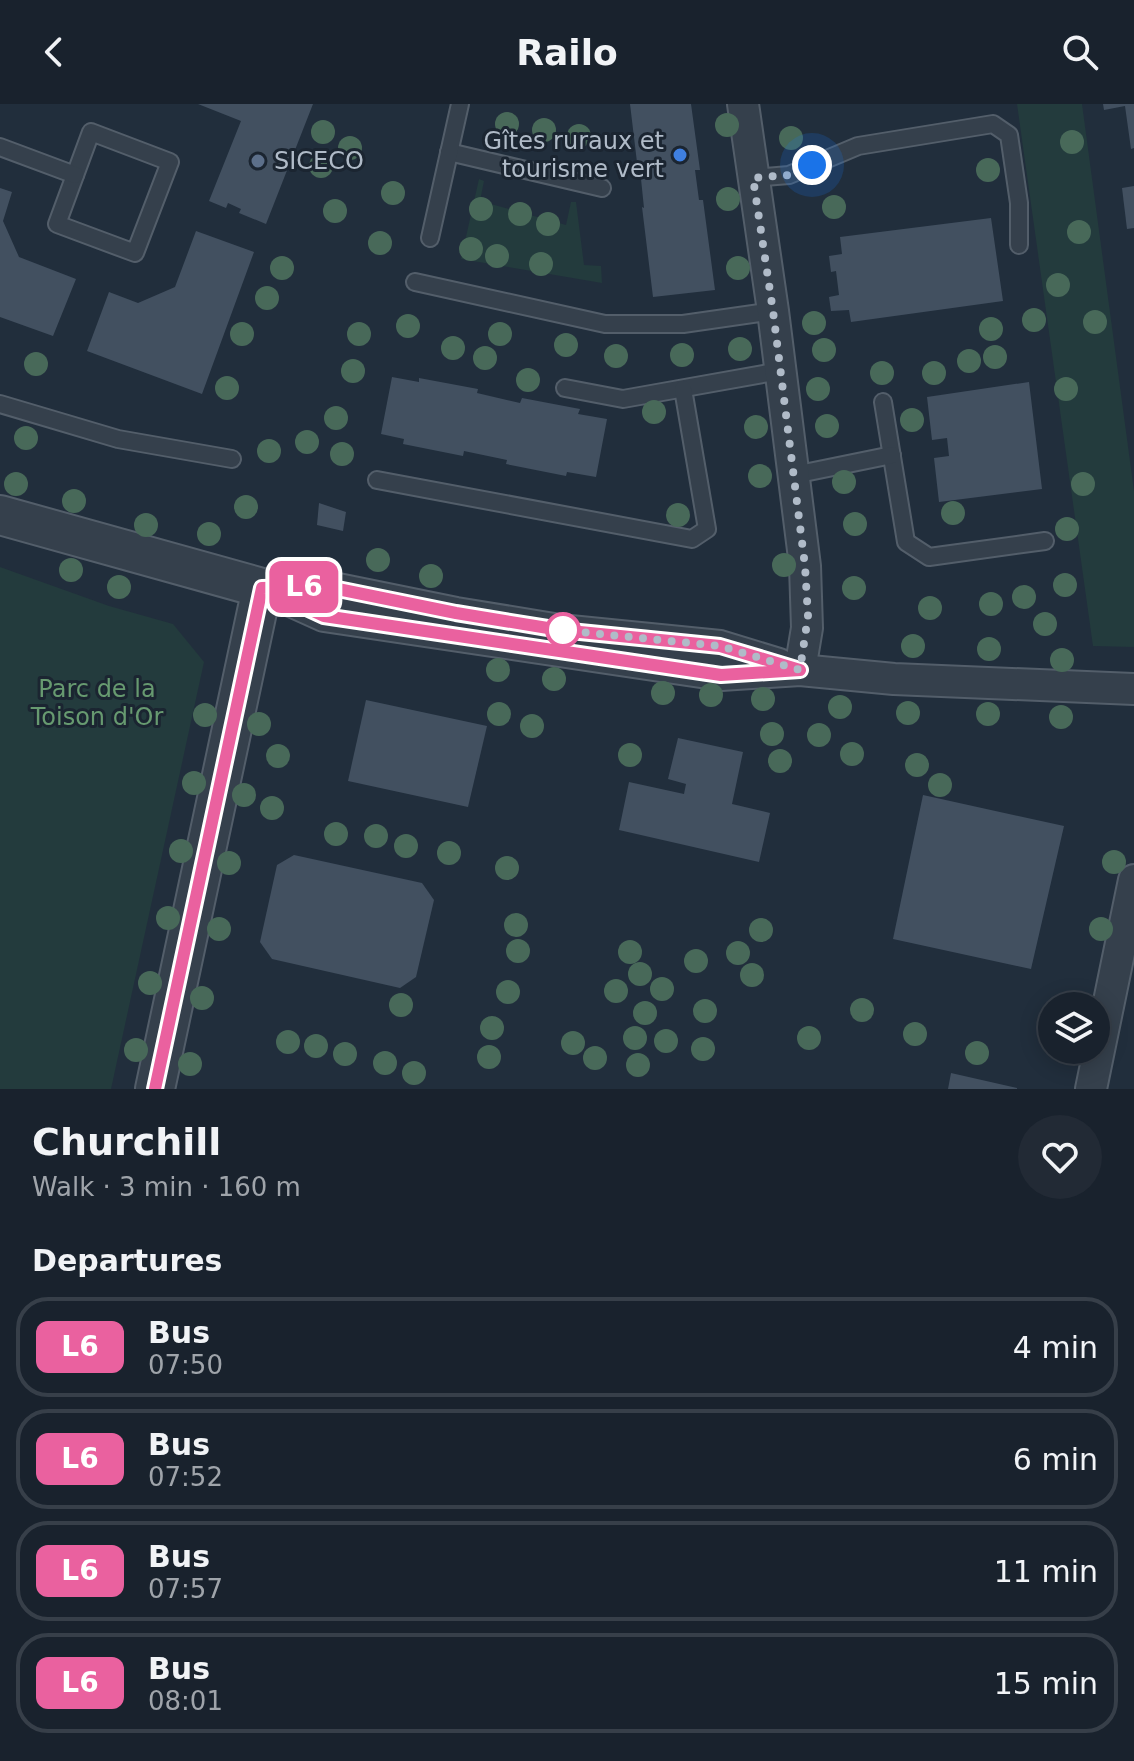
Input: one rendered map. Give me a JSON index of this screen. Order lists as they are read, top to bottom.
{
  "parks": ["Parc de la Toison d'Or"],
  "places": ["Gîtes ruraux et tourisme vert", "SICECO"],
  "lines": ["bus line L6"],
  "page": {
    "header": "Railo",
    "on_map": "L6",
    "heading": [
      ["Churchill", "Walk · 3 min · 160 m"],
      "Departures"
    ],
    "list": [
      {
        "mark": "L6",
        "name": "Bus",
        "note": "07:50",
        "value": "4 min"
      },
      {
        "mark": "L6",
        "name": "Bus",
        "note": "07:52",
        "value": "6 min"
      },
      {
        "mark": "L6",
        "name": "Bus",
        "note": "07:57",
        "value": "11 min"
      },
      {
        "mark": "L6",
        "name": "Bus",
        "note": "08:01",
        "value": "15 min"
      }
    ]
  }
}
